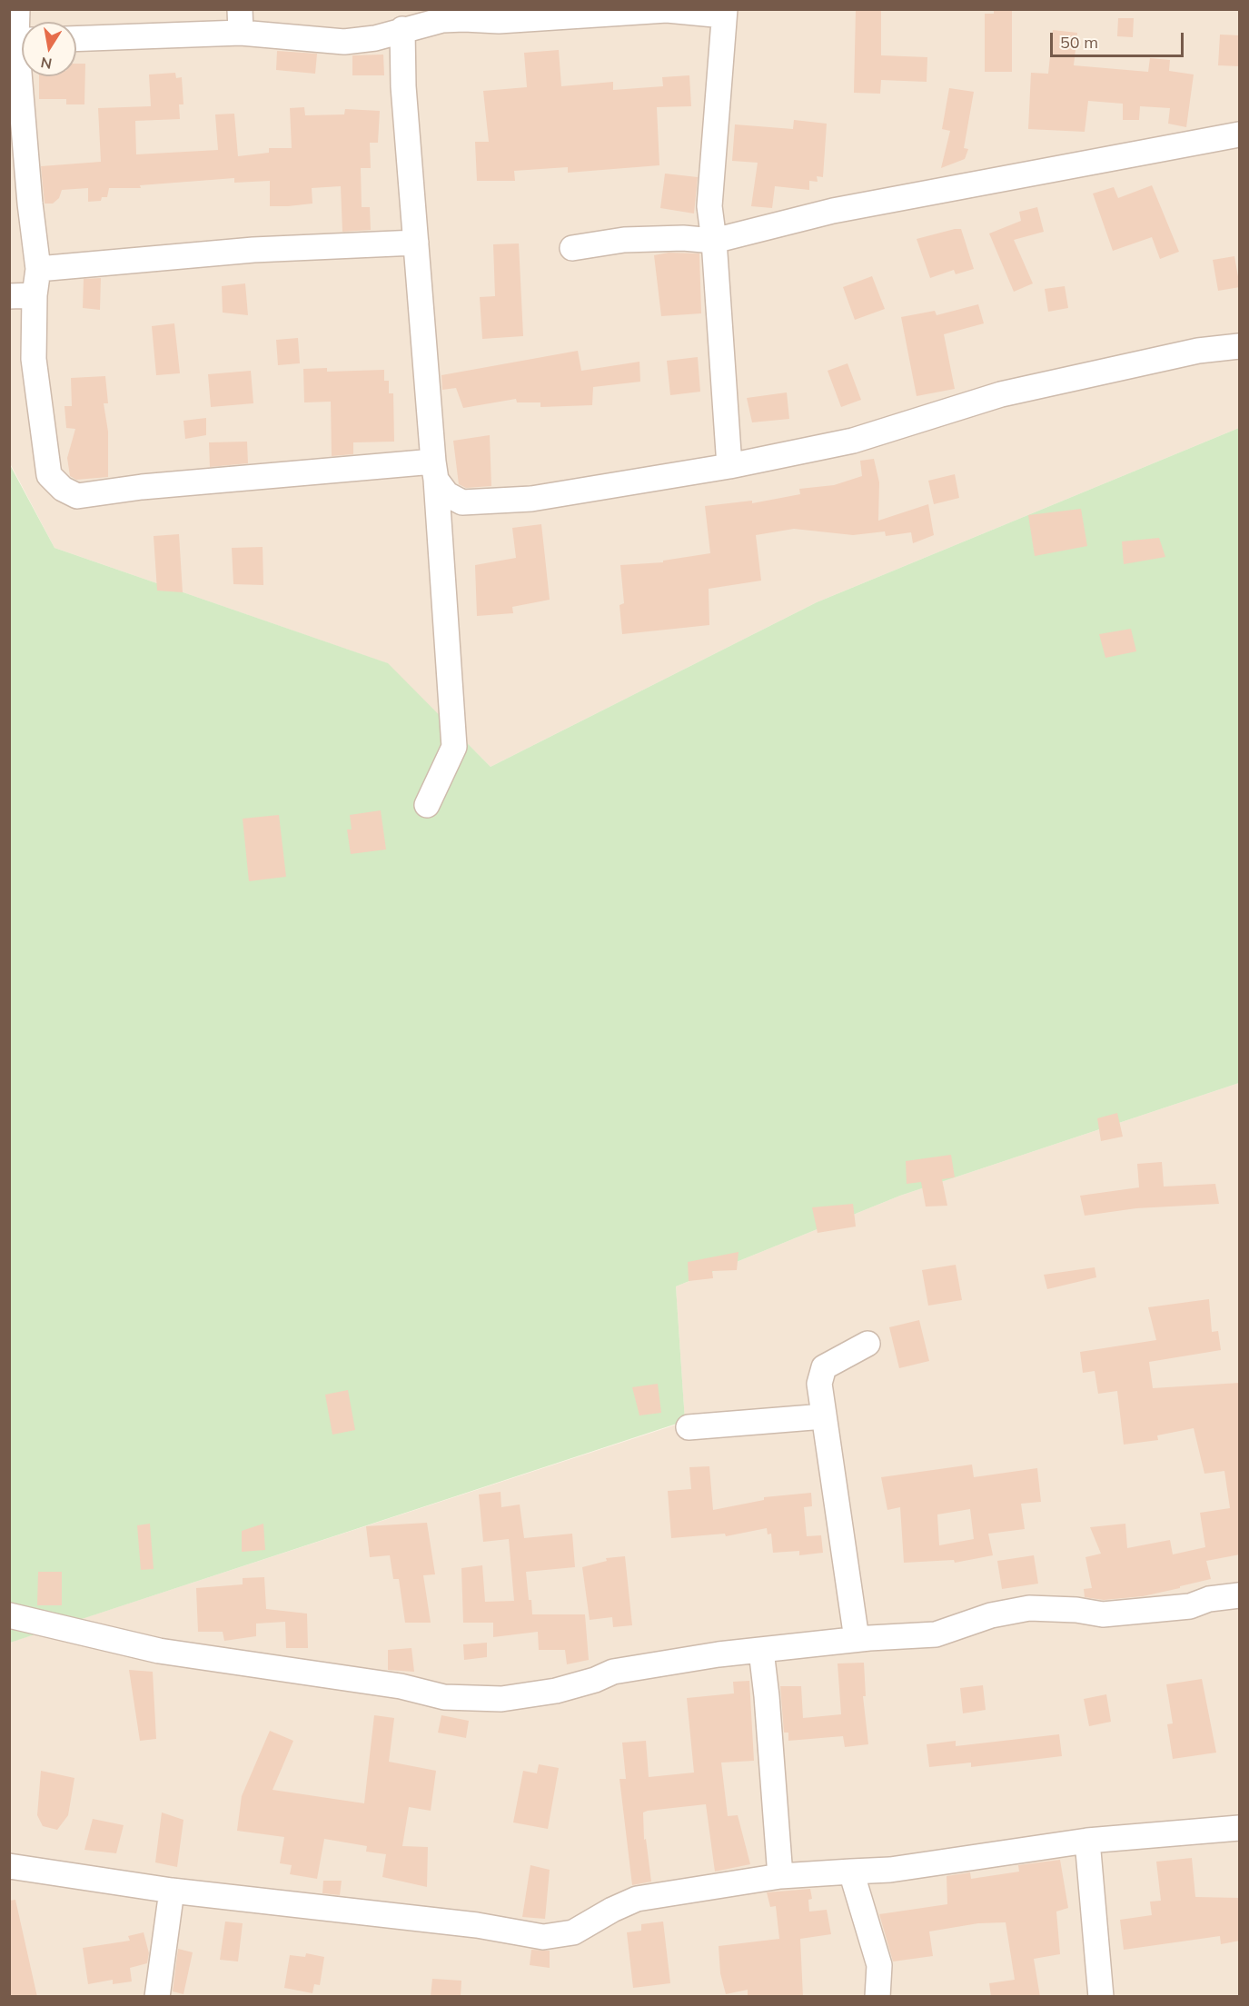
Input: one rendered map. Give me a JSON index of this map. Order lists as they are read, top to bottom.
{
  "scale_bar": "50 m",
  "north": "bottom"
}
